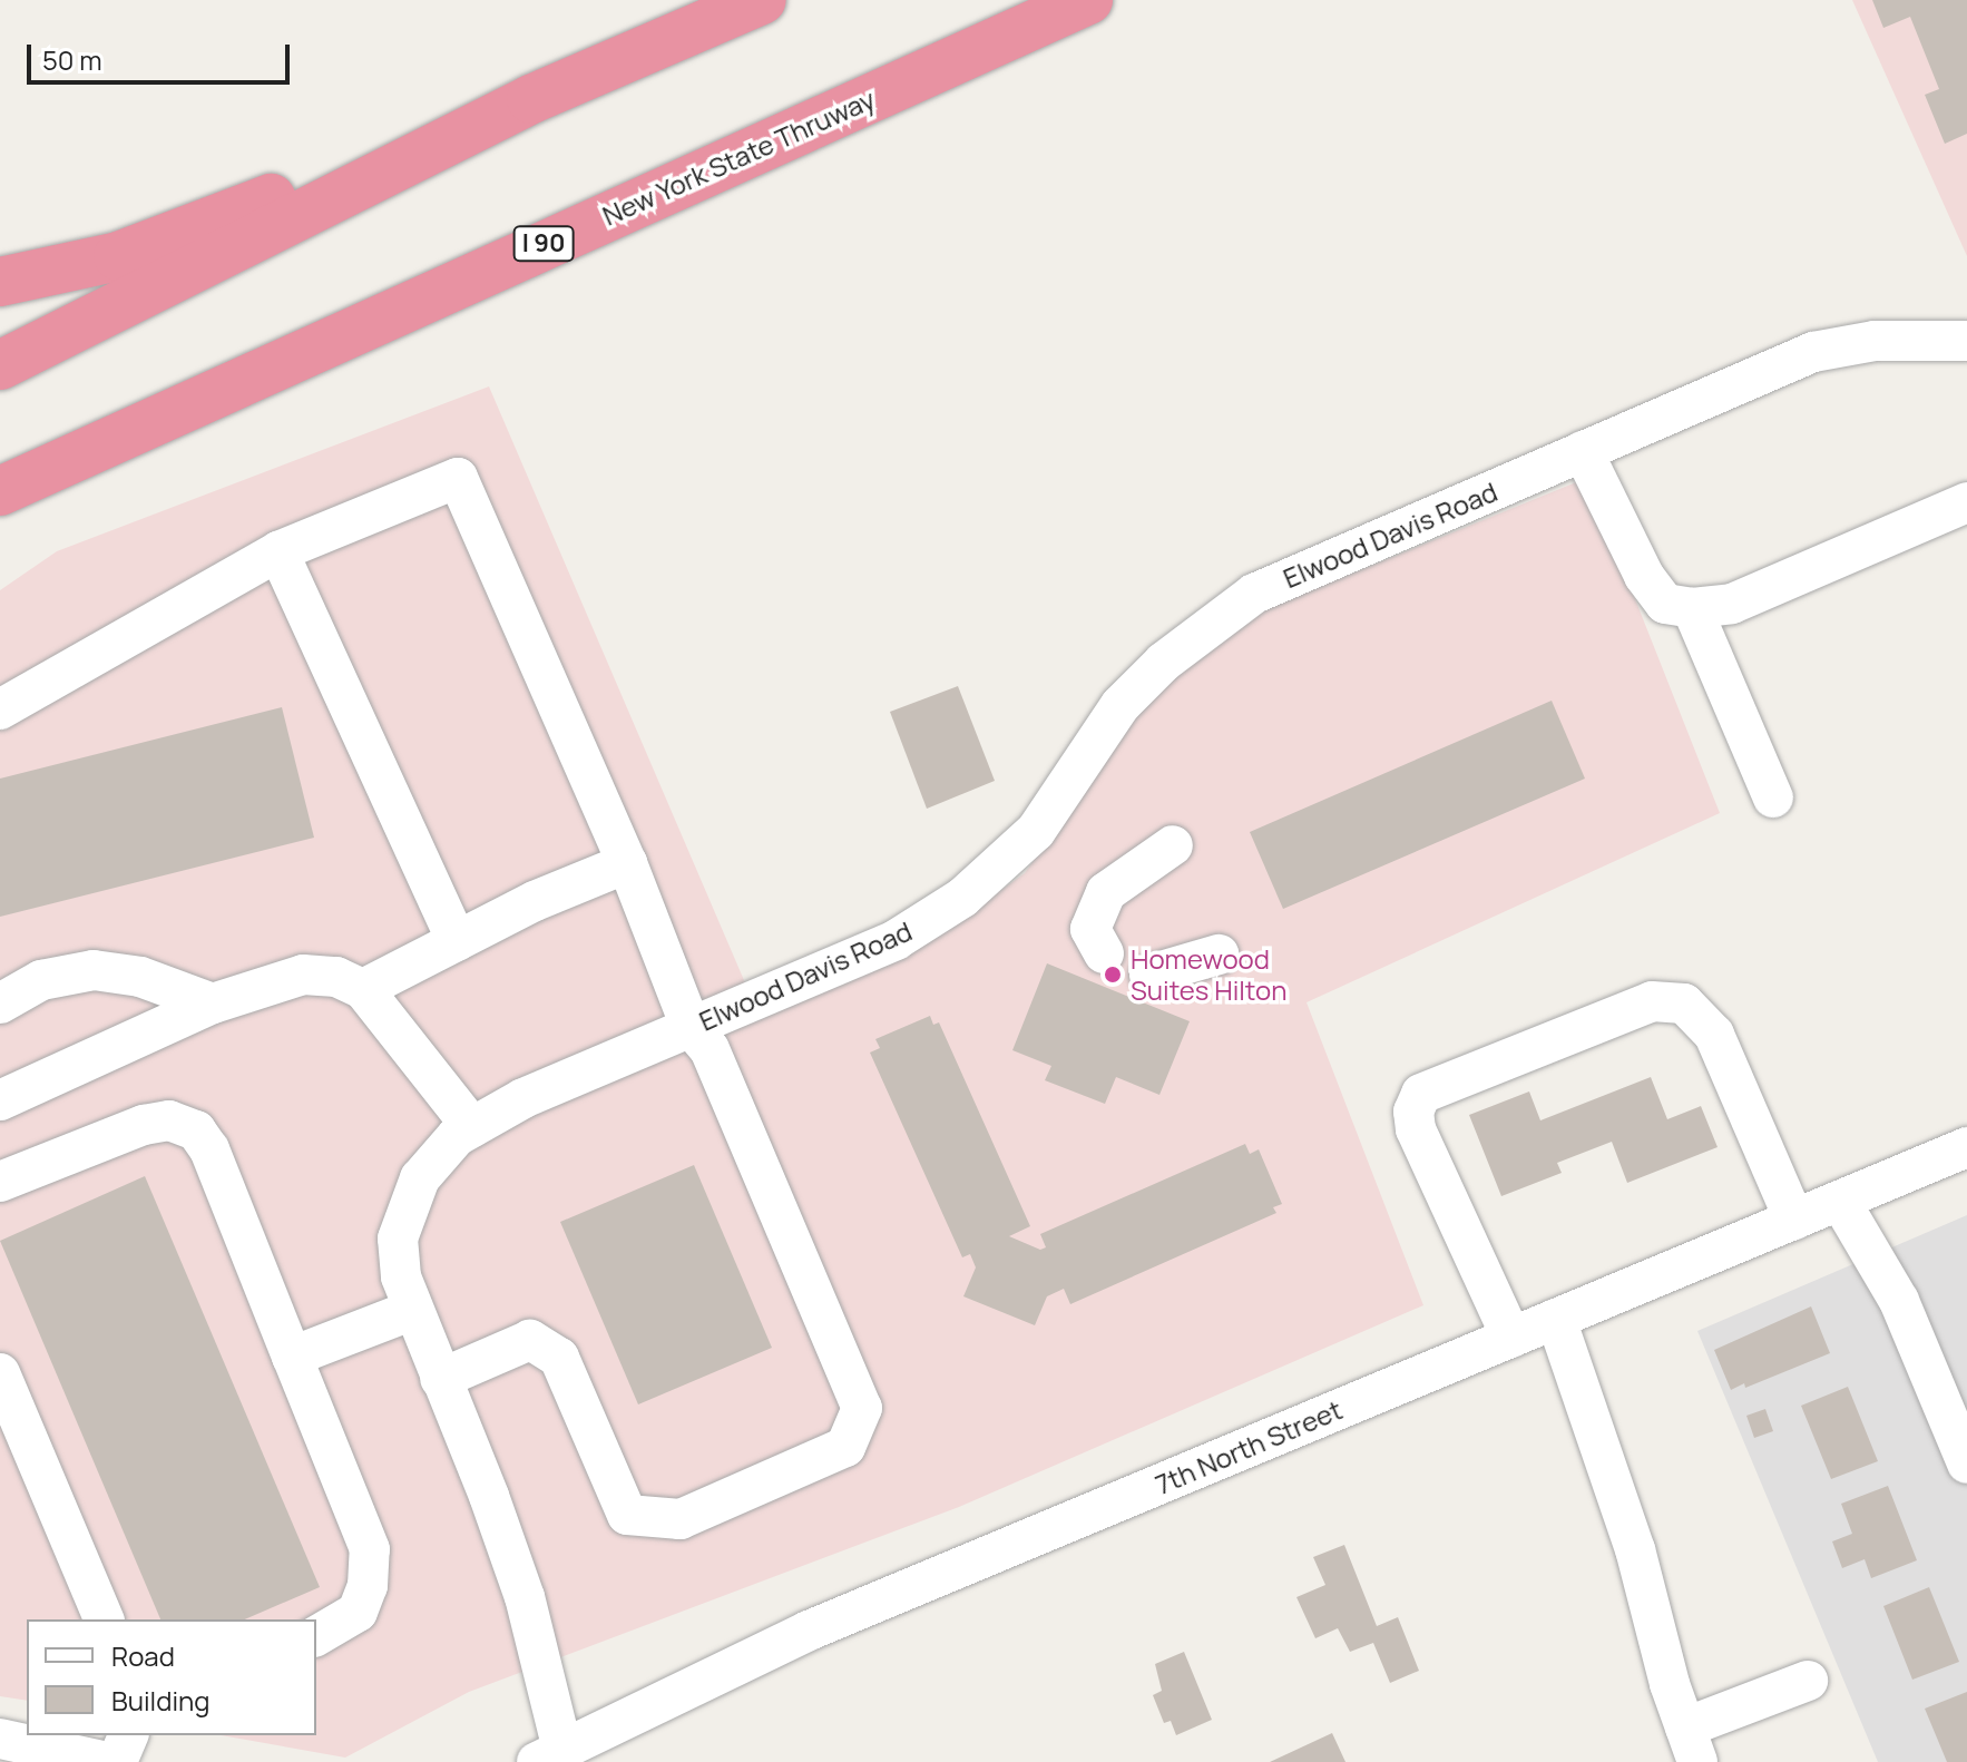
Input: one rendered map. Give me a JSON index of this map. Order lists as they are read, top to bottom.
{
  "streets": {
    "highway": ["New York State Thruway", "I 90"],
    "street": ["Elwood Davis Road", "7th North Street"]
  },
  "crossings": [
    ["Elwood Davis Road", "7th North Street"]
  ],
  "places": ["Homewood Suites Hilton"],
  "legend": ["Road", "Building"],
  "scale_bar": "50 m"
}
